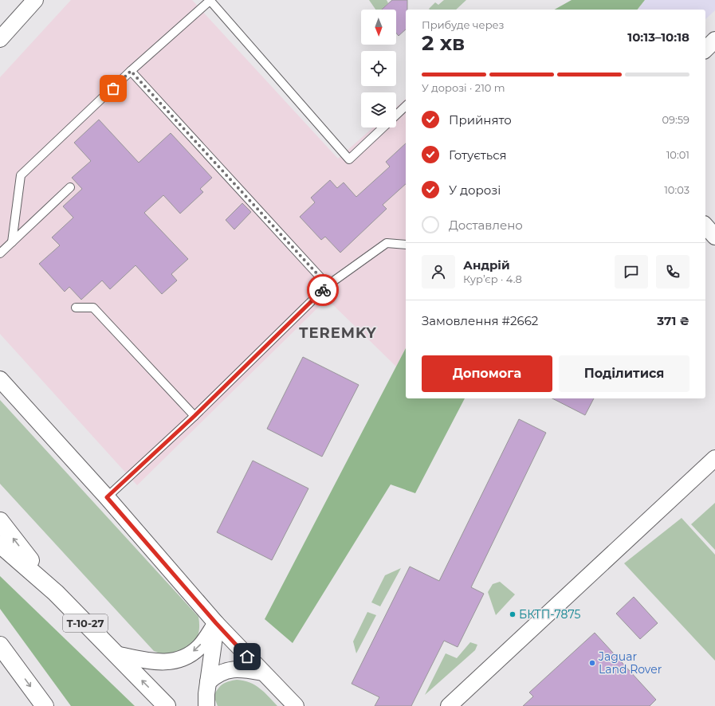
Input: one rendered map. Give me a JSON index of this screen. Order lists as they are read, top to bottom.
{
  "streets": {
    "highway": ["Т-10-27"]
  },
  "districts": ["TEREMKY"],
  "places": ["БКТП-7875", "Jaguar Land Rover"],
  "north": "bottom",
  "page": {
    "heading": ["2 хв", "Прибуде через", "10:13–10:18"],
    "panel": [
      "Андрій",
      "Кур’єр · 4.8",
      "Замовлення #2662",
      "371 ₴"
    ],
    "bar": "У дорозі · 210 m",
    "list": [
      ["Прийнято", "09:59"],
      ["Готується", "10:01"],
      ["У дорозі", "10:03"],
      "Доставлено"
    ],
    "buttons": ["Допомога", "Поділитися"]
  }
}
